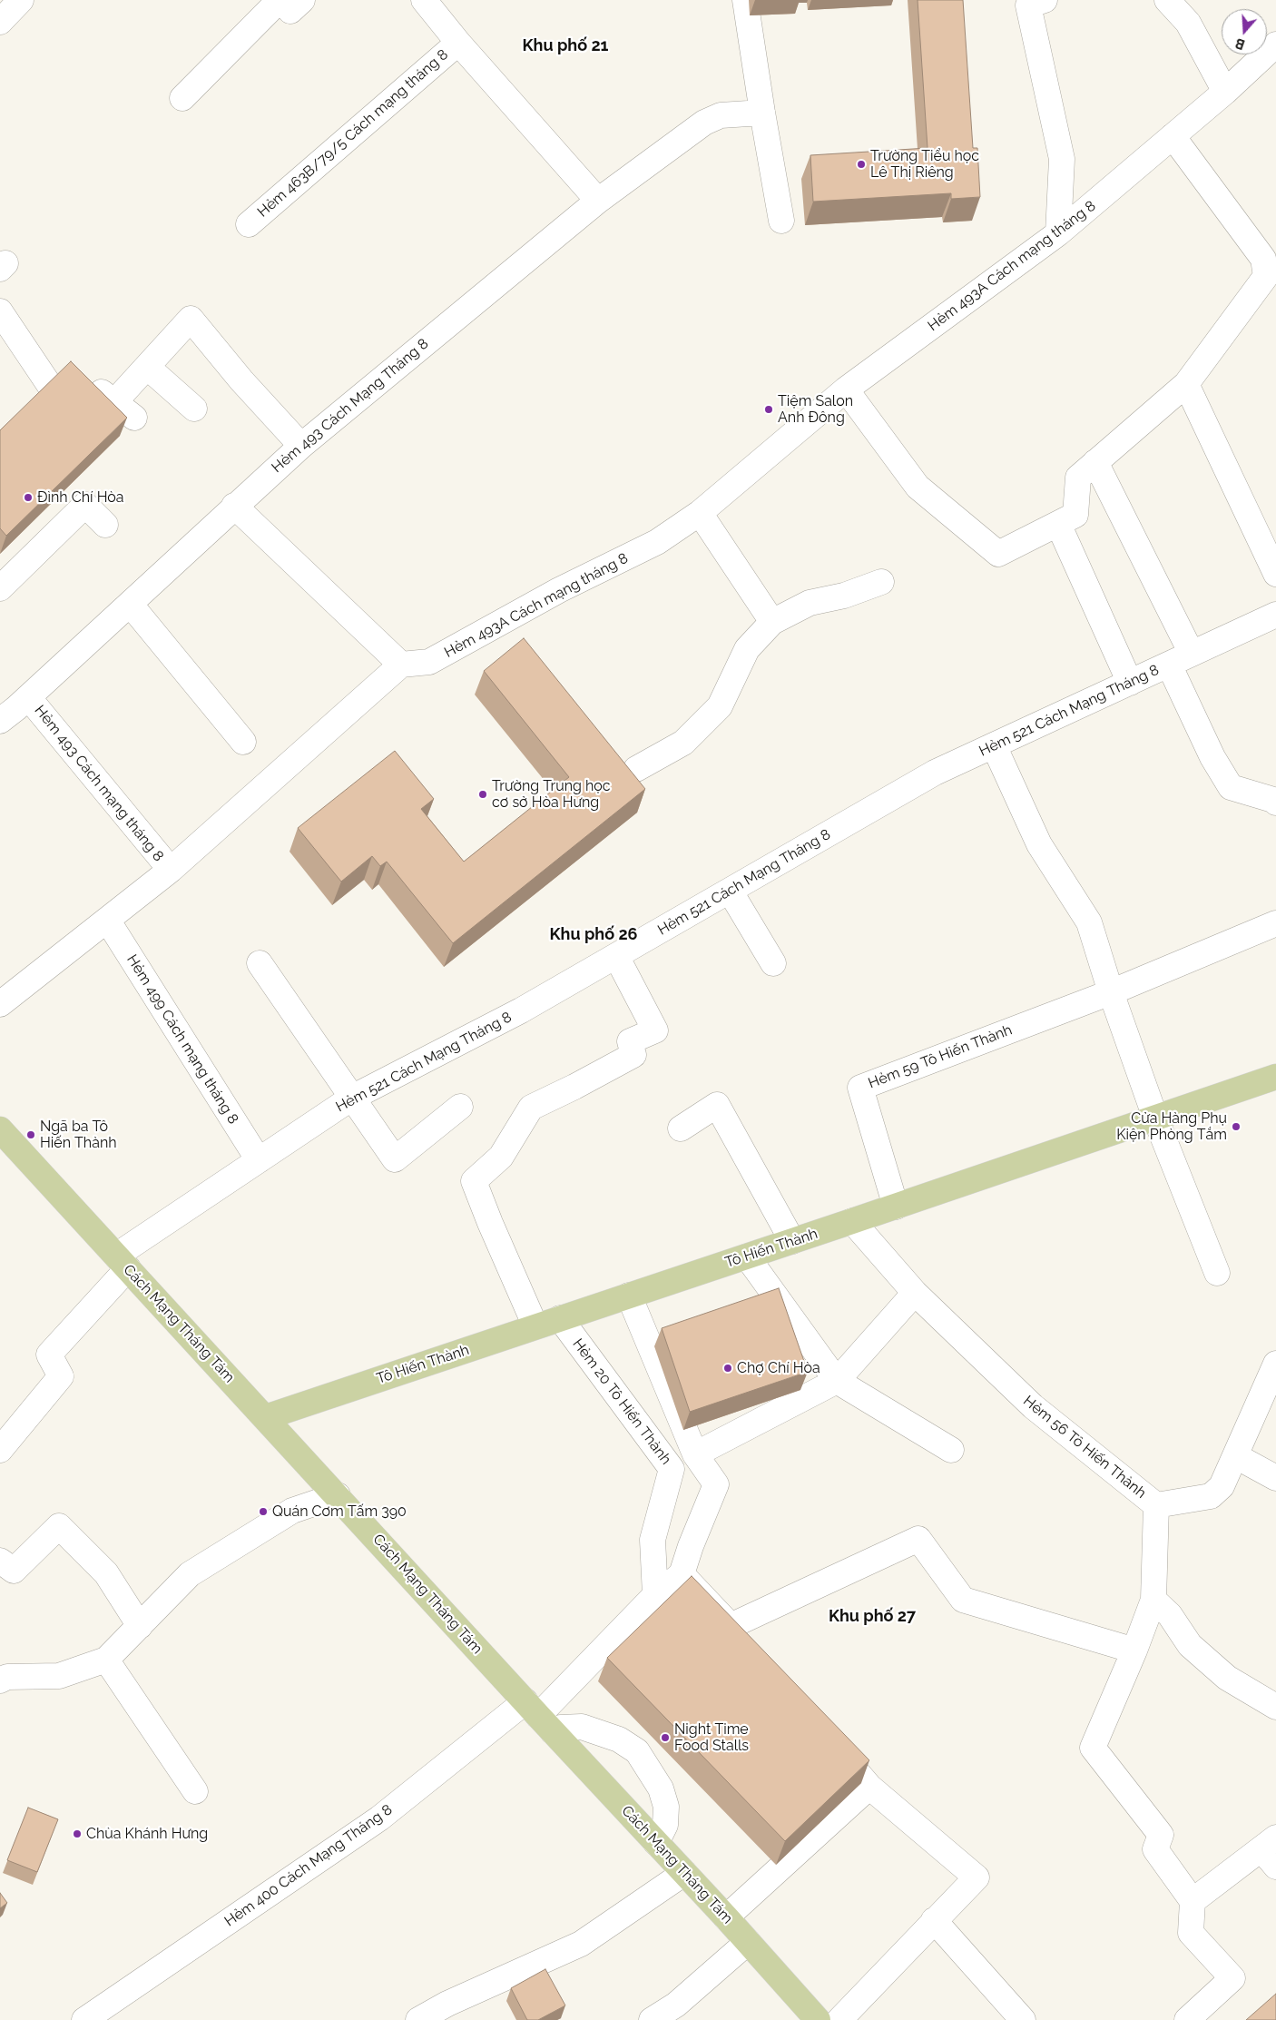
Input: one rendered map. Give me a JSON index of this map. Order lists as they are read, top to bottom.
{
  "streets": {
    "main road": ["Tô Hiến Thành", "Cách Mạng Tháng Tám"],
    "street": [
      "Hẻm 463B/79/5 Cách mạng tháng 8",
      "Hẻm 493A Cách mạng tháng 8",
      "Hẻm 493 Cách Mạng Tháng 8",
      "Hẻm 521 Cách Mạng Tháng 8",
      "Hẻm 493 Cách mạng tháng 8",
      "Hẻm 499 Cách mạng tháng 8",
      "Hẻm 59 Tô Hiến Thành",
      "Hẻm 20 Tô Hiến Thành",
      "Hẻm 56 Tô Hiến Thành",
      "Hẻm 400 Cách Mạng Tháng 8"
    ]
  },
  "crossings": [
    ["Hẻm 493 Cách Mạng Tháng 8", "Hẻm 493 Cách mạng tháng 8"],
    ["Hẻm 521 Cách Mạng Tháng 8", "Hẻm 499 Cách mạng tháng 8"],
    ["Hẻm 521 Cách Mạng Tháng 8", "Cách Mạng Tháng Tám"],
    ["Hẻm 59 Tô Hiến Thành", "Tô Hiến Thành"],
    ["Tô Hiến Thành", "Cách Mạng Tháng Tám"],
    ["Tô Hiến Thành", "Hẻm 20 Tô Hiến Thành"],
    ["Tô Hiến Thành", "Hẻm 56 Tô Hiến Thành"],
    ["Cách Mạng Tháng Tám", "Hẻm 400 Cách Mạng Tháng 8"],
    ["Hẻm 20 Tô Hiến Thành", "Hẻm 400 Cách Mạng Tháng 8"]
  ],
  "districts": ["Khu phố 21", "Khu phố 26", "Khu phố 27"],
  "places": [
    "Trường Tiểu học Lê Thị Riêng",
    "Tiệm Salon Anh Đông",
    "Đình Chí Hòa",
    "Trường Trung học cơ sở Hòa Hưng",
    "Cửa Hàng Phụ Kiện Phòng Tắm",
    "Ngã ba Tô Hiến Thành",
    "Chợ Chí Hòa",
    "Quán Cơm Tấm 390",
    "Night Time Food Stalls",
    "Chùa Khánh Hưng"
  ],
  "north": "bottom"
}
